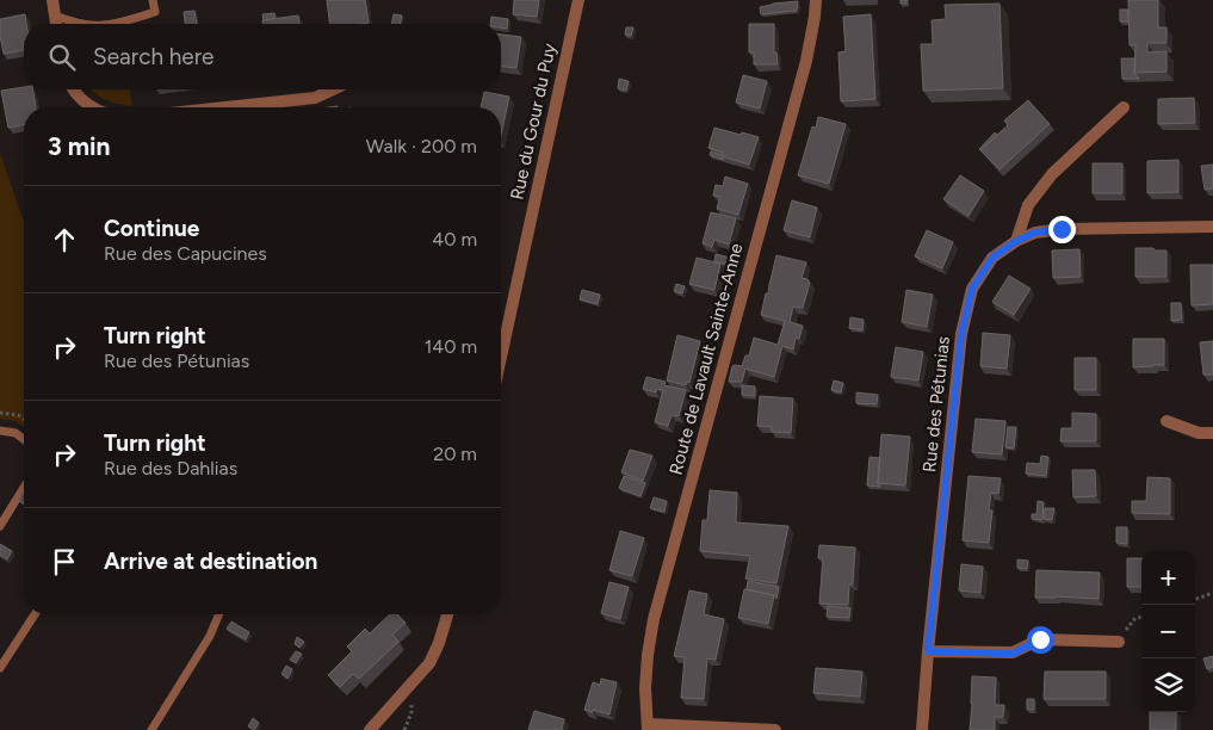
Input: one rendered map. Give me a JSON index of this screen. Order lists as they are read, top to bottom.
{
  "streets": {
    "street": ["Rue du Gour du Puy", "Route de Lavault Sainte-Anne", "Rue des Pétunias"]
  },
  "page": {
    "search": "Search here",
    "heading": ["3 min", "Walk · 200 m"],
    "list": [
      ["Continue", "Rue des Capucines", "40 m"],
      ["Turn right", "Rue des Pétunias", "140 m"],
      ["Turn right", "Rue des Dahlias", "20 m"],
      "Arrive at destination"
    ],
    "map_buttons": ["+", "−"]
  }
}
